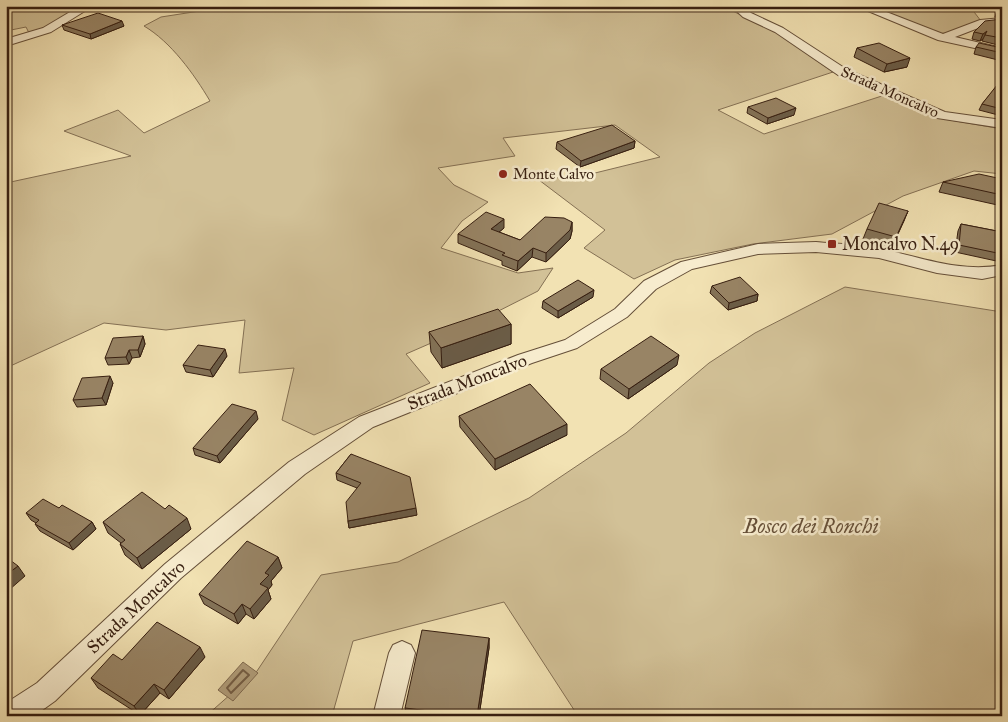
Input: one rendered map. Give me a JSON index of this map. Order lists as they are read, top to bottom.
{
  "streets": {
    "street": ["Strada Moncalvo"]
  },
  "parks": ["Bosco dei Ronchi"],
  "places": {
    "other": ["Monte Calvo"],
    "transit": ["Moncalvo N.49"]
  }
}
